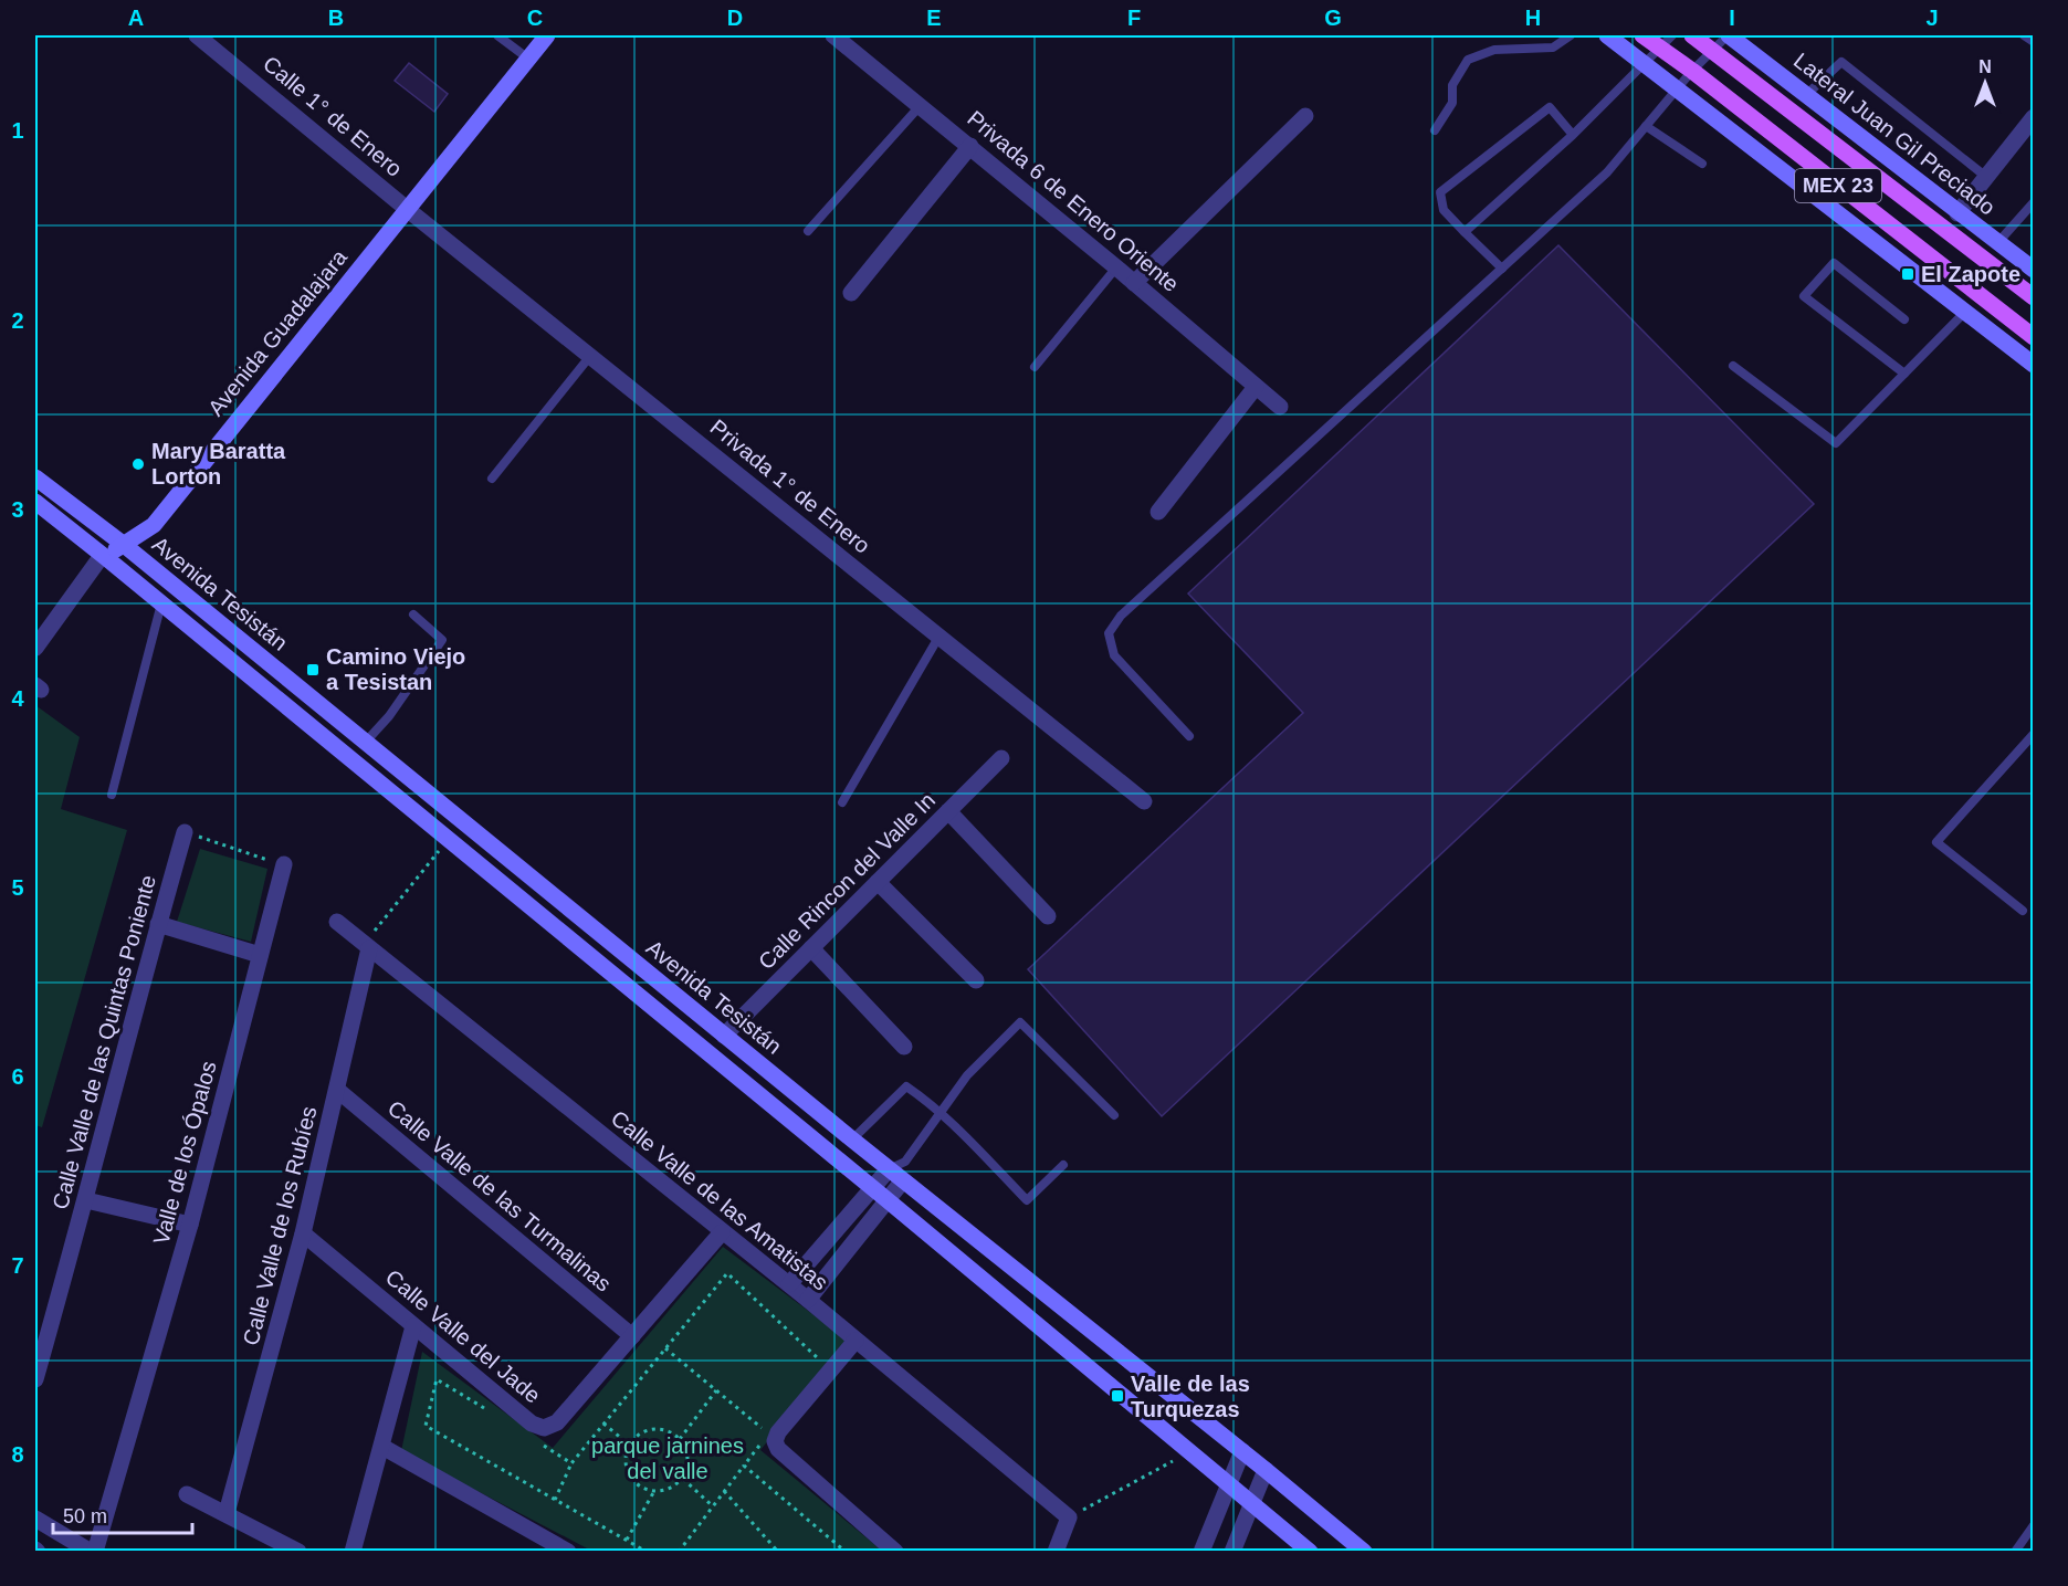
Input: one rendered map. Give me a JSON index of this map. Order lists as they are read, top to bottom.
{
  "streets": {
    "main road": ["MEX 23"],
    "street": [
      "Calle 1° de Enero",
      "Lateral Juan Gil Preciado",
      "Privada 6 de Enero Oriente",
      "Avenida Guadalajara",
      "Privada 1° de Enero",
      "Avenida Tesistán",
      "Calle Rincon del Valle In",
      "Calle Valle de las Quintas Poniente",
      "Valle de los Ópalos",
      "Calle Valle de las Turmalinas",
      "Calle Valle de las Amatistas",
      "Calle Valle de los Rubíes",
      "Calle Valle del Jade"
    ]
  },
  "crossings": [
    ["Calle 1° de Enero", "Avenida Guadalajara"],
    ["Calle 1° de Enero", "Privada 1° de Enero"],
    ["Avenida Guadalajara", "Privada 1° de Enero"],
    ["Avenida Guadalajara", "Avenida Tesistán"],
    ["Avenida Tesistán", "Calle Rincon del Valle In"],
    ["Calle Valle de las Turmalinas", "Calle Valle de los Rubíes"],
    ["Calle Valle de las Turmalinas", "Calle Valle del Jade"],
    ["Calle Valle de las Amatistas", "Calle Valle de los Rubíes"],
    ["Calle Valle de las Amatistas", "Calle Valle del Jade"],
    ["Calle Valle de los Rubíes", "Calle Valle del Jade"]
  ],
  "parks": ["parque jarnines del valle"],
  "places": {
    "transit": ["El Zapote", "Camino Viejo a Tesistan", "Valle de las Turquezas"],
    "other": ["Mary Baratta Lorton"]
  },
  "scale_bar": "50 m",
  "north": "top",
  "grid": {
    "columns": [
      "A",
      "B",
      "C",
      "D",
      "E",
      "F",
      "G",
      "H",
      "I",
      "J"
    ],
    "rows": [
      "1",
      "2",
      "3",
      "4",
      "5",
      "6",
      "7",
      "8"
    ]
  }
}
